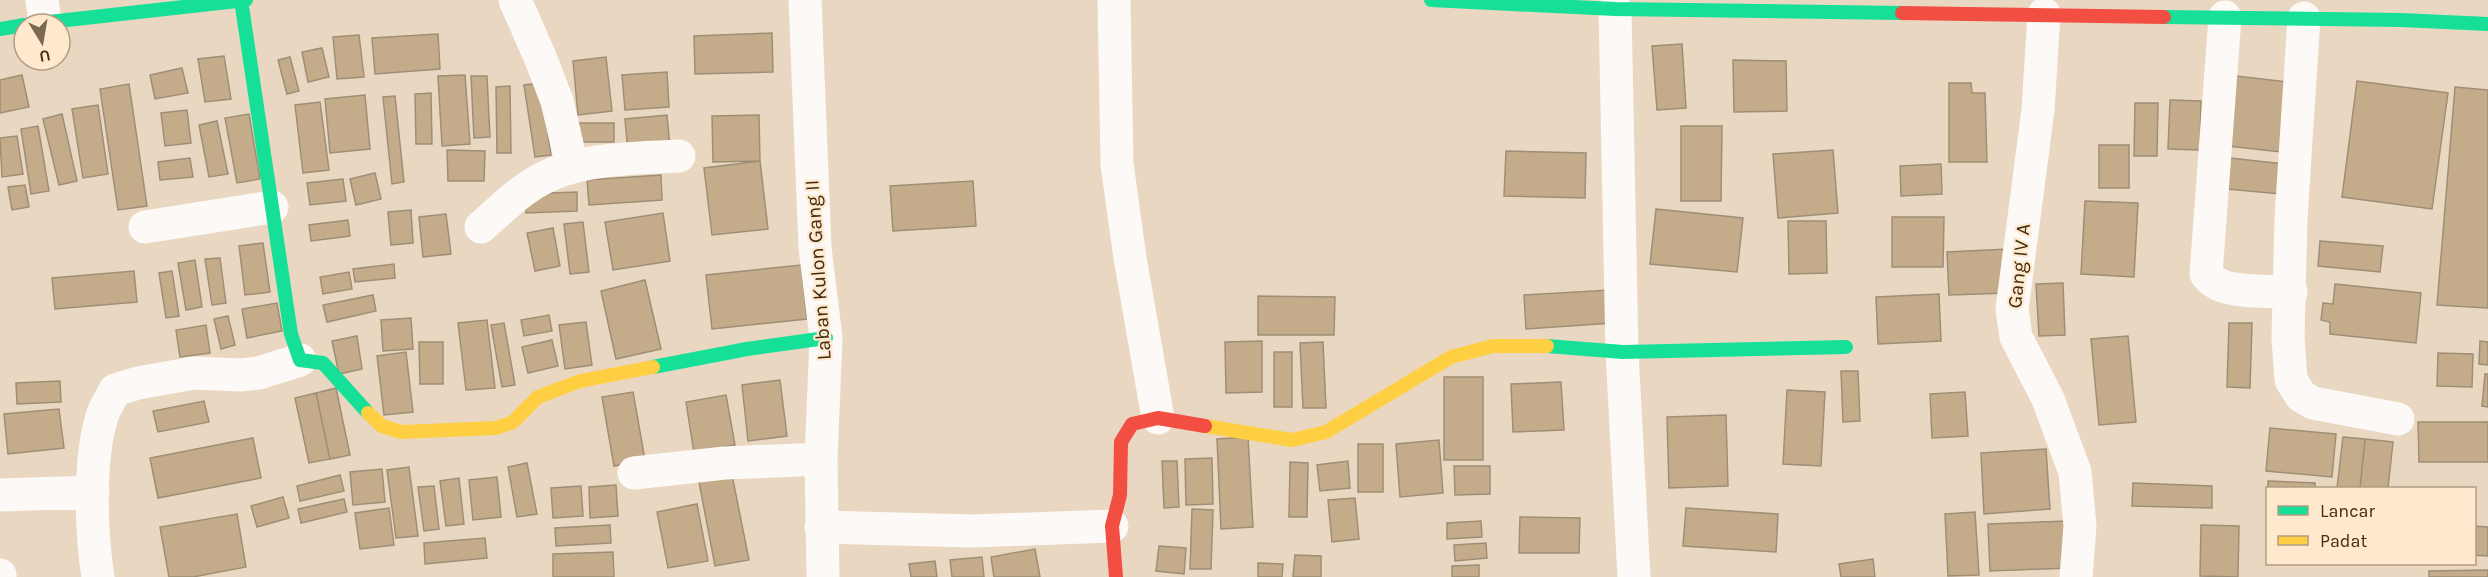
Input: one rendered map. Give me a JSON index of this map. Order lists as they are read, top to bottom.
{
  "streets": {
    "street": ["Gang IV A", "Laban Kulon Gang II"]
  },
  "legend": ["Lancar", "Padat"],
  "north": "bottom"
}
